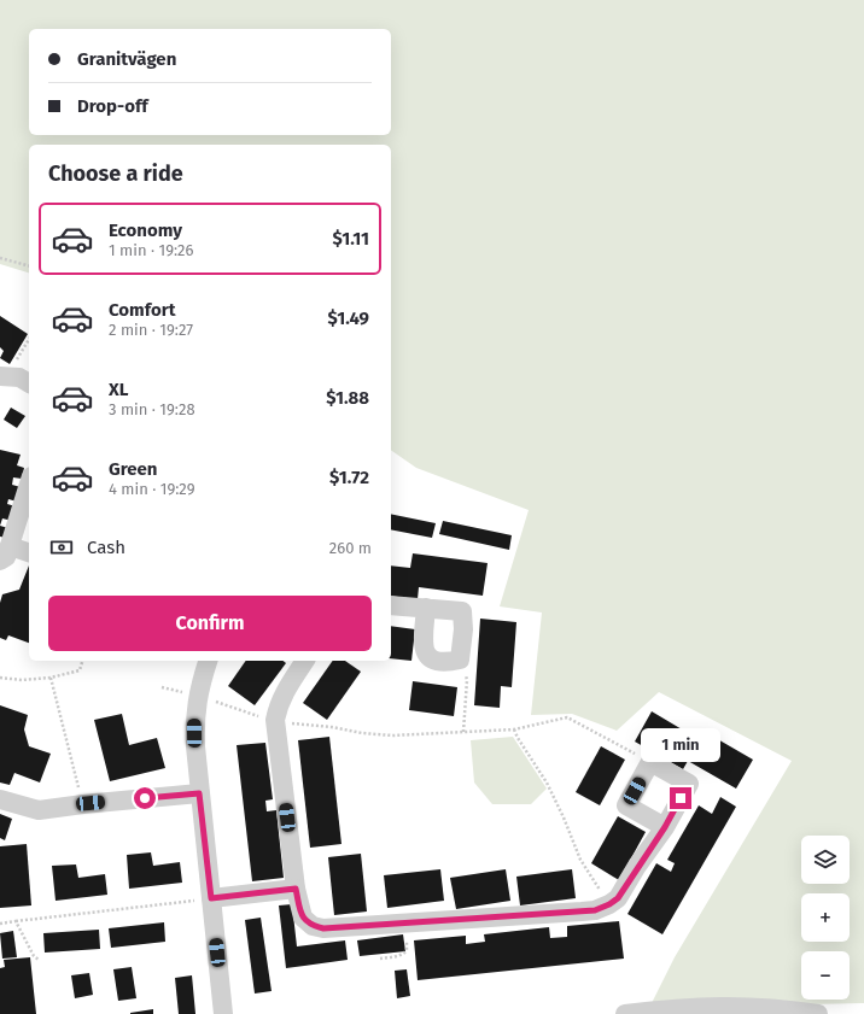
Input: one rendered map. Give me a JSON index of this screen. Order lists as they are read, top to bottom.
{
  "page": {
    "banner": ["Granitvägen", "Drop-off"],
    "heading": "Choose a ride",
    "list": [
      {
        "name": "Economy",
        "note": "1 min · 19:26",
        "value": "$1.11"
      },
      {
        "name": "Comfort",
        "note": "2 min · 19:27",
        "value": "$1.49"
      },
      {
        "name": "XL",
        "note": "3 min · 19:28",
        "value": "$1.88"
      },
      {
        "name": "Green",
        "note": "4 min · 19:29",
        "value": "$1.72"
      }
    ],
    "pay": ["Cash", "260 m"],
    "buttons": "Confirm",
    "bubble": "1 min",
    "map_buttons": ["+", "−"]
  }
}
